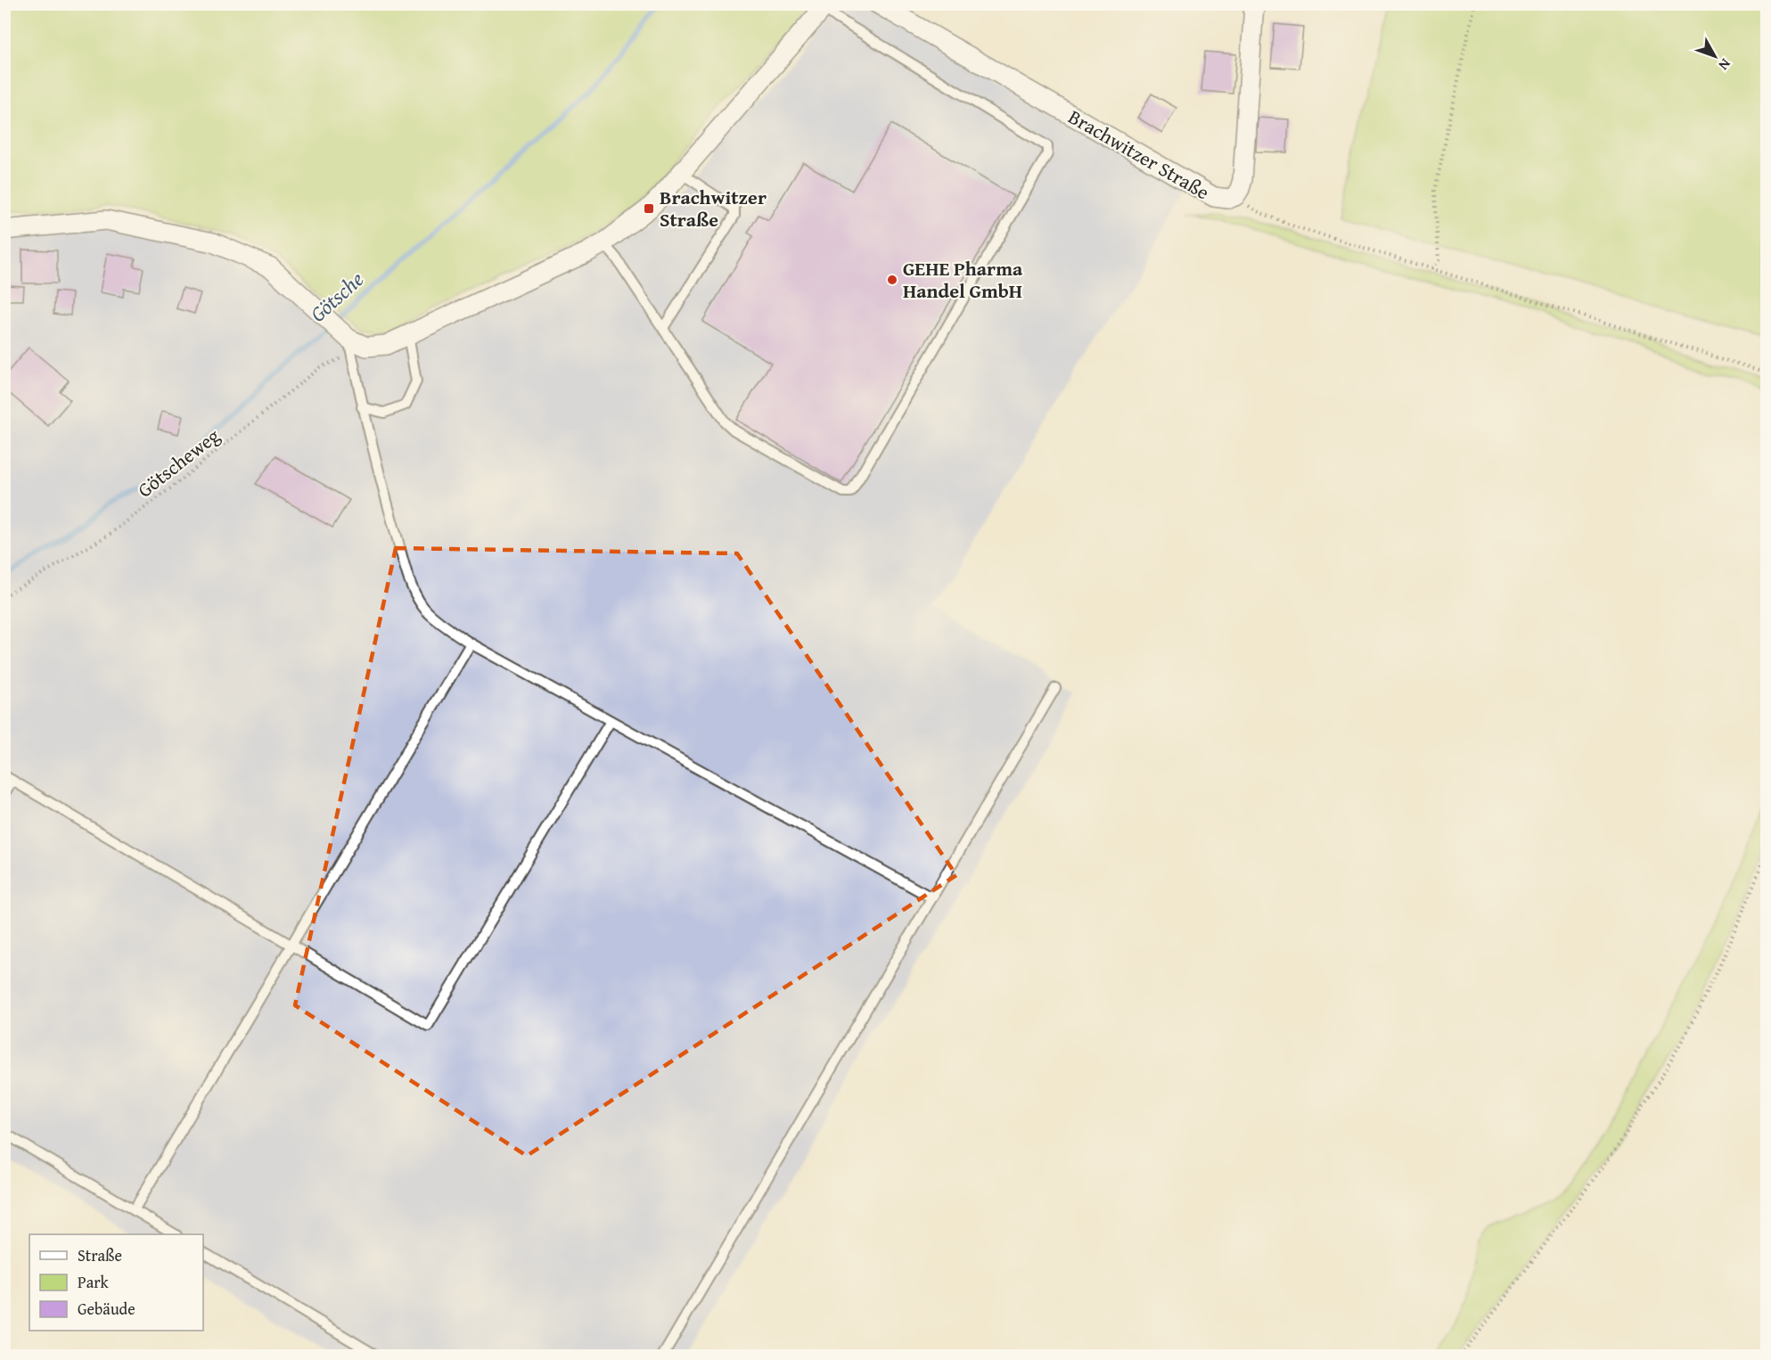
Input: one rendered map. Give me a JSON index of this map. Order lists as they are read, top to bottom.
{
  "streets": {
    "street": ["Brachwitzer Straße"],
    "path": ["Götscheweg"]
  },
  "water": ["Götsche"],
  "places": {
    "transit": ["Brachwitzer Straße"],
    "other": ["GEHE Pharma Handel GmbH"]
  },
  "legend": ["Straße", "Park", "Gebäude"],
  "north": "bottom right"
}
